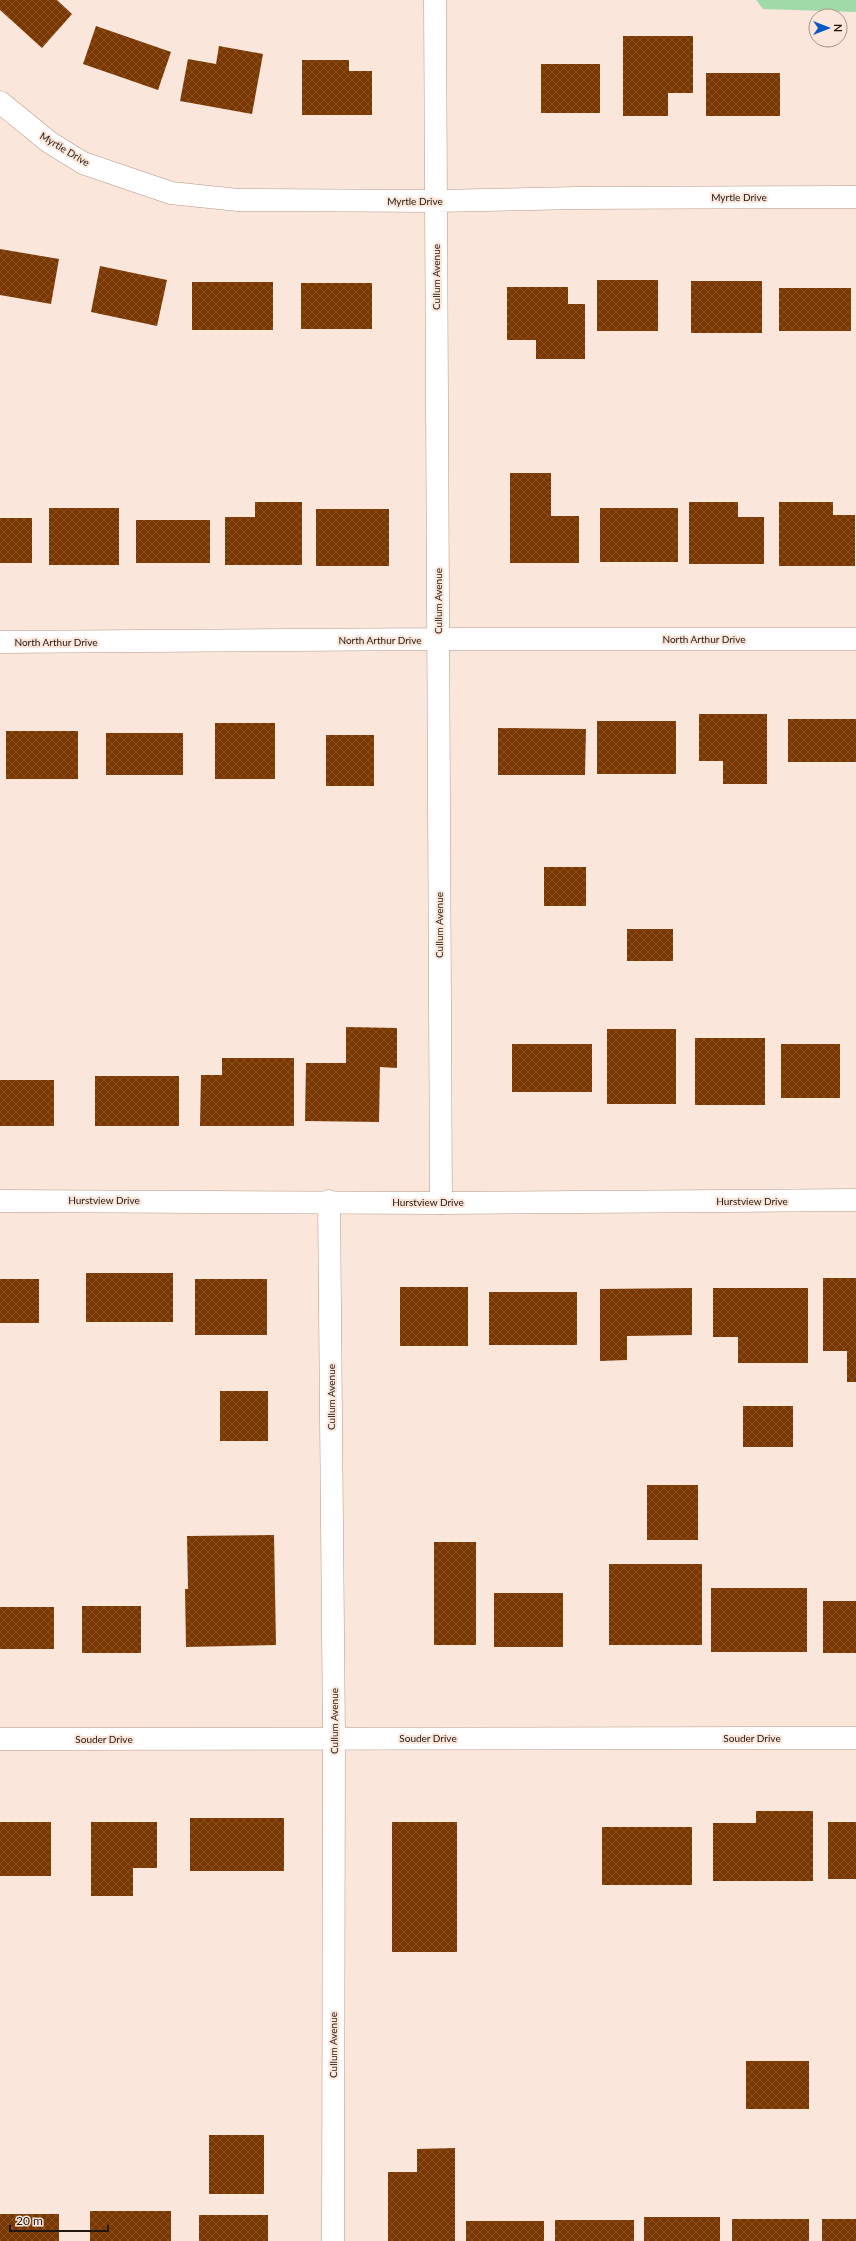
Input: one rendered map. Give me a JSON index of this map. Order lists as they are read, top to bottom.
{
  "streets": {
    "street": [
      "Myrtle Drive",
      "Cullum Avenue",
      "North Arthur Drive",
      "Hurstview Drive",
      "Souder Drive"
    ]
  },
  "crossings": [
    ["Myrtle Drive", "Cullum Avenue"],
    ["Cullum Avenue", "North Arthur Drive"],
    ["Cullum Avenue", "Hurstview Drive"],
    ["Cullum Avenue", "Souder Drive"]
  ],
  "scale_bar": "20 m",
  "north": "right"
}
